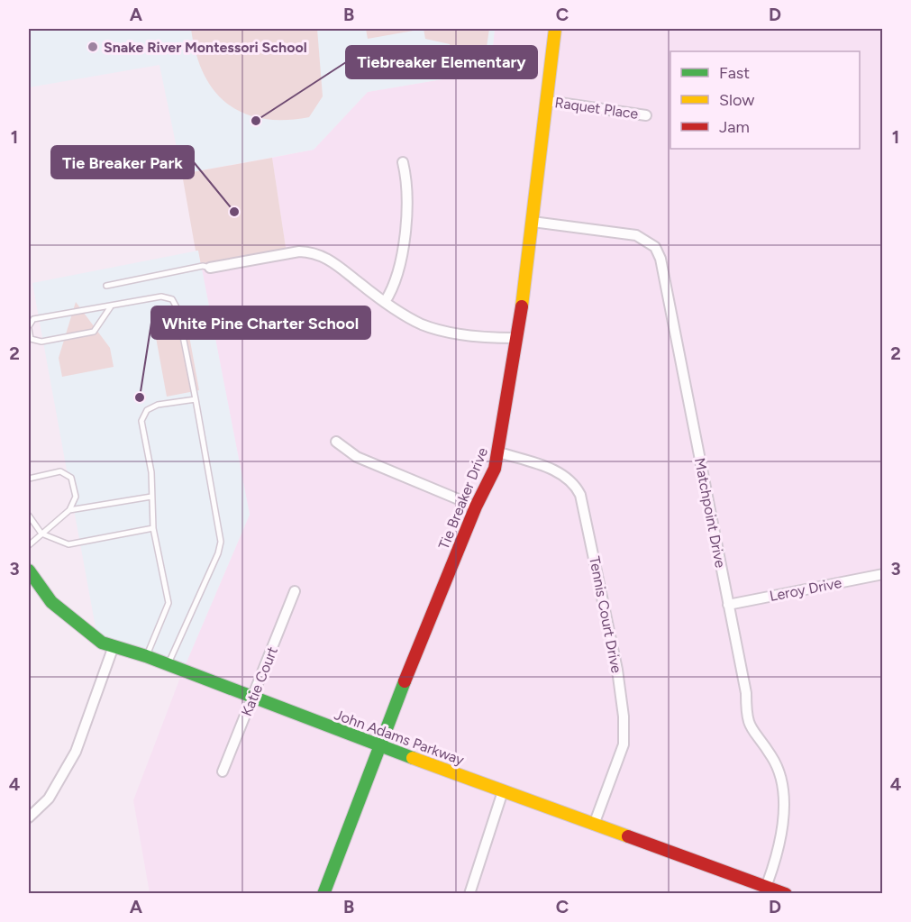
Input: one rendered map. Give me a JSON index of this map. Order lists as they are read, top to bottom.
{
  "streets": {
    "street": [
      "Raquet Place",
      "Tie Breaker Drive",
      "Matchpoint Drive",
      "Leroy Drive",
      "Tennis Court Drive",
      "Katie Court",
      "John Adams Parkway"
    ]
  },
  "crossings": [
    ["Raquet Place", "Tie Breaker Drive"],
    ["Tie Breaker Drive", "Matchpoint Drive"],
    ["Tie Breaker Drive", "Tennis Court Drive"],
    ["Tie Breaker Drive", "John Adams Parkway"],
    ["Matchpoint Drive", "Leroy Drive"],
    ["Matchpoint Drive", "John Adams Parkway"],
    ["Tennis Court Drive", "John Adams Parkway"],
    ["Katie Court", "John Adams Parkway"]
  ],
  "places": [
    "Snake River Montessori School",
    "Tiebreaker Elementary",
    "Tie Breaker Park",
    "White Pine Charter School"
  ],
  "legend": ["Fast", "Slow", "Jam"],
  "grid": {
    "columns": [
      "A",
      "B",
      "C",
      "D"
    ],
    "rows": [
      "1",
      "2",
      "3",
      "4"
    ]
  }
}
